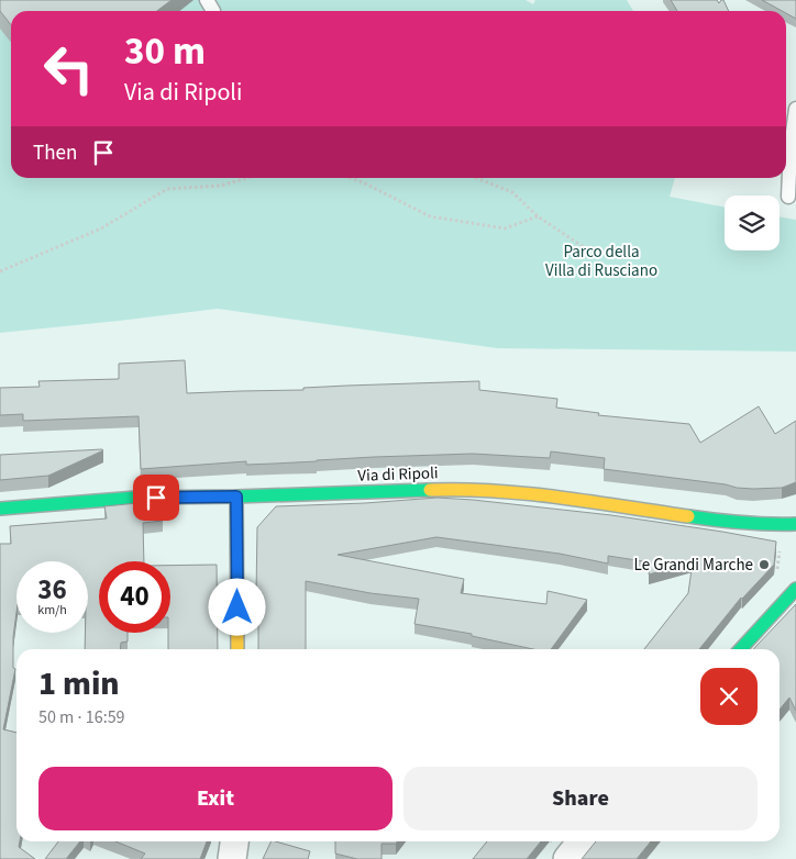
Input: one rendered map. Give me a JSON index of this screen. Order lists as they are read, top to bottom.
{
  "streets": {
    "street": ["Via di Ripoli"]
  },
  "parks": ["Parco della Villa di Rusciano"],
  "places": ["Le Grandi Marche"],
  "page": {
    "turn": ["30 m", "Via di Ripoli"],
    "then": "Then",
    "speed": "36 km/h",
    "limit": "40",
    "heading": ["1 min", "50 m · 16:59"],
    "buttons": ["Exit", "Share"]
  }
}
